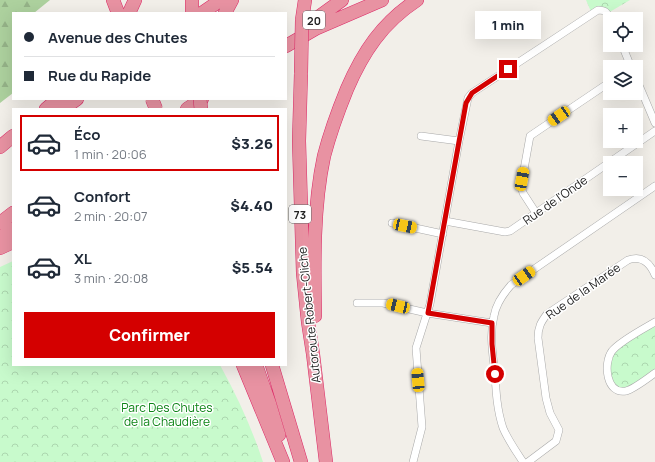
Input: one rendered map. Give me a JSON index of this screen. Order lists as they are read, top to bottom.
{
  "streets": {
    "highway": ["20", "73", "Autoroute Robert-Cliche"],
    "street": ["Rue de l'Onde", "Rue de la Marée"]
  },
  "parks": ["Parc Des Chutes de la Chaudière"],
  "page": {
    "bubble": "1 min",
    "map_buttons": ["+", "−"],
    "banner": ["Avenue des Chutes", "Rue du Rapide"],
    "list": [
      {
        "name": "Éco",
        "note": "1 min · 20:06",
        "value": "$3.26"
      },
      {
        "name": "Confort",
        "note": "2 min · 20:07",
        "value": "$4.40"
      },
      {
        "name": "XL",
        "note": "3 min · 20:08",
        "value": "$5.54"
      }
    ],
    "buttons": "Confirmer"
  }
}
